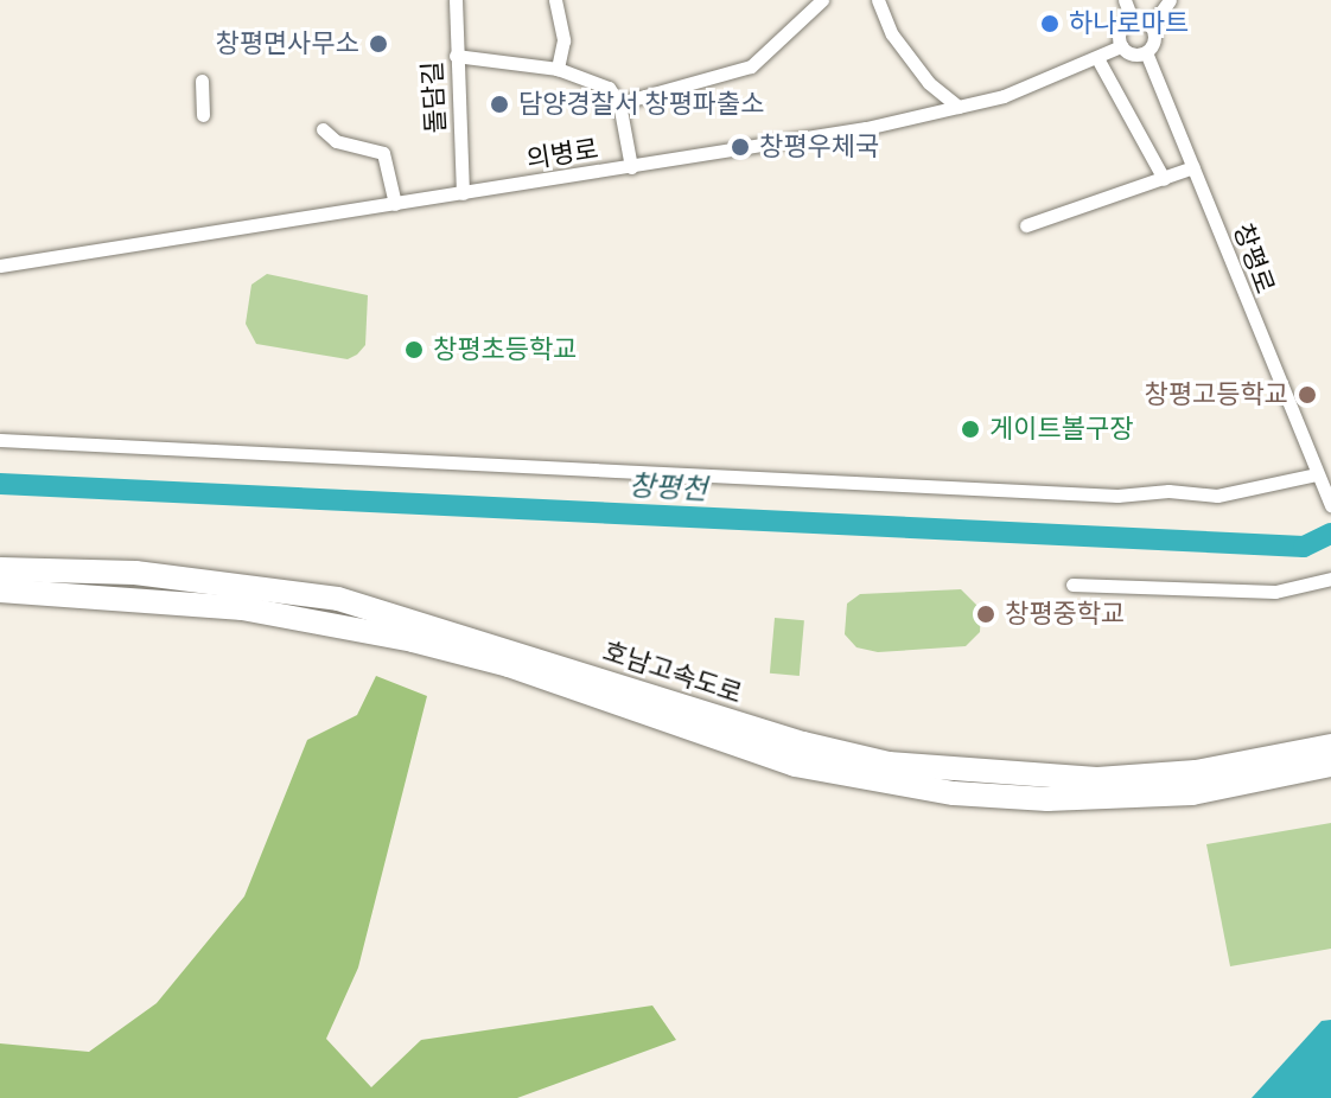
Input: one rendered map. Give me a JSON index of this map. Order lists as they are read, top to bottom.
{
  "streets": {
    "highway": ["호남고속도로"],
    "street": ["돌담길", "의병로", "창평로"]
  },
  "crossings": [
    ["돌담길", "의병로"],
    ["의병로", "창평로"]
  ],
  "water": ["창평천"],
  "places": [
    "하나로마트",
    "창평면사무소",
    "담양경찰서 창평파출소",
    "창평우체국",
    "창평초등학교",
    "창평고등학교",
    "게이트볼구장",
    "창평중학교"
  ]
}
